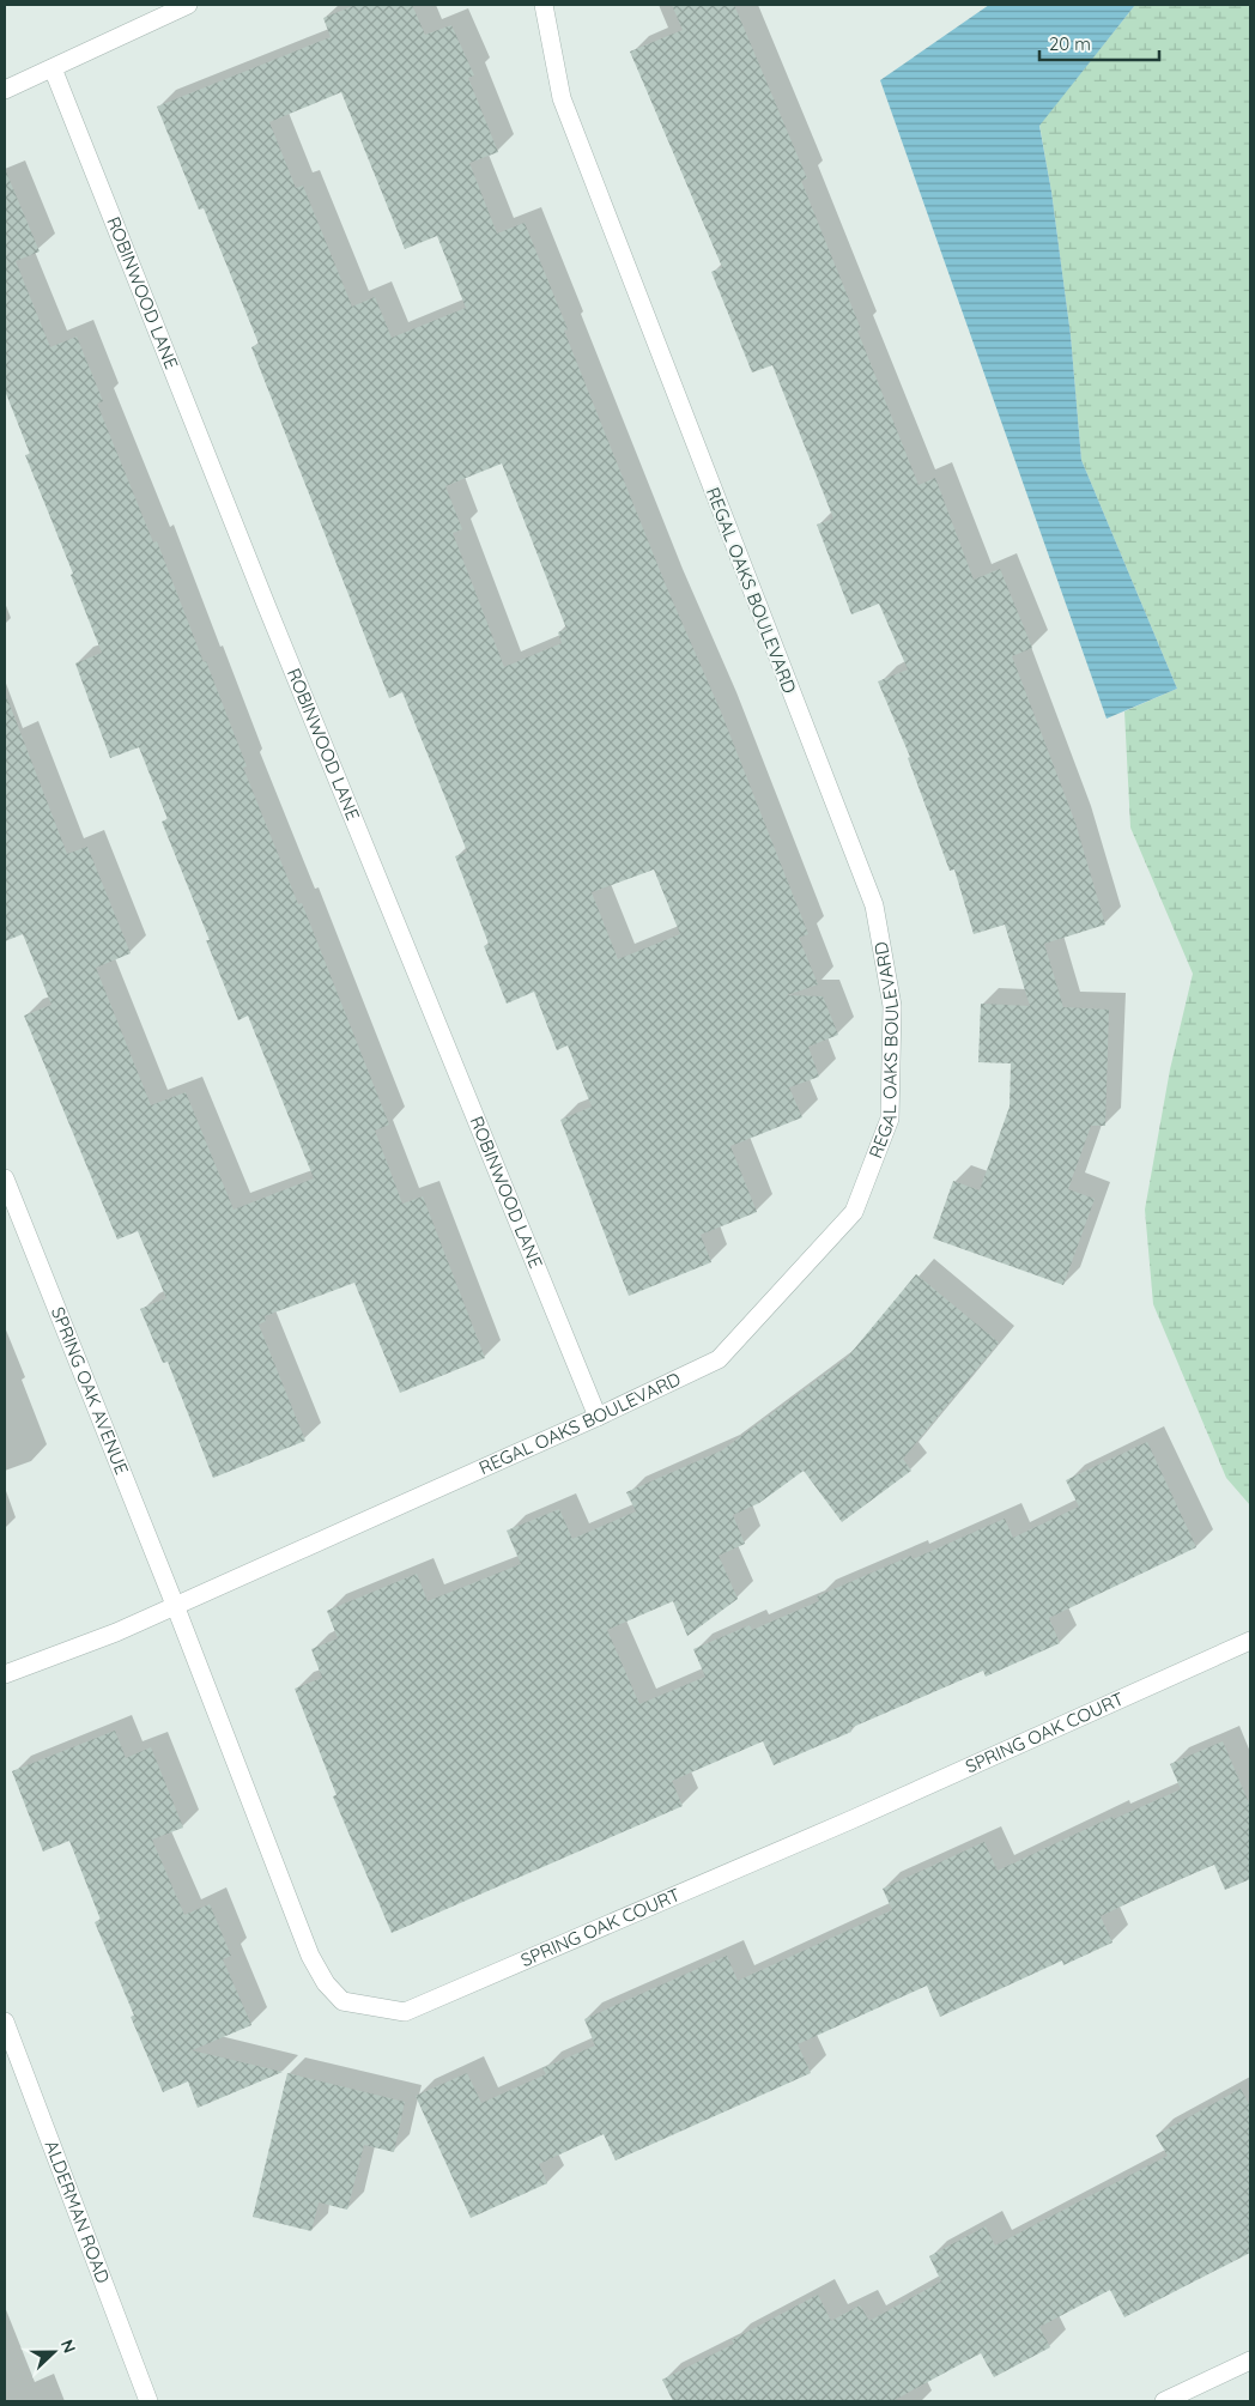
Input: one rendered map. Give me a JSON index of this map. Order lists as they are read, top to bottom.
{
  "streets": {
    "street": [
      "ROBINWOOD LANE",
      "REGAL OAKS BOULEVARD",
      "SPRING OAK AVENUE",
      "SPRING OAK COURT",
      "ALDERMAN ROAD"
    ]
  },
  "crossings": [
    ["ROBINWOOD LANE", "REGAL OAKS BOULEVARD"],
    ["REGAL OAKS BOULEVARD", "SPRING OAK AVENUE"],
    ["REGAL OAKS BOULEVARD", "SPRING OAK COURT"],
    ["SPRING OAK AVENUE", "SPRING OAK COURT"]
  ],
  "scale_bar": "20 m",
  "north": "right"
}
